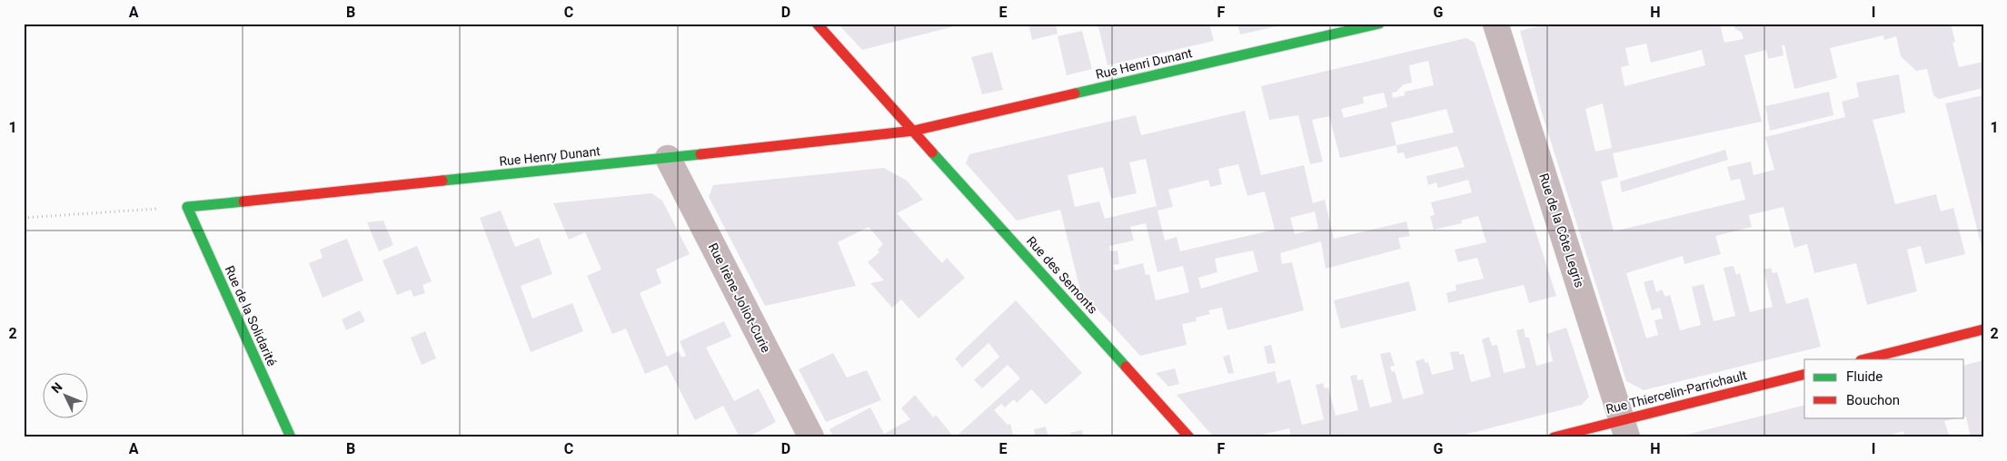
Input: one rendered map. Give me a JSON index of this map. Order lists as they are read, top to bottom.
{
  "streets": {
    "street": [
      "Rue Henri Dunant",
      "Rue Henry Dunant",
      "Rue de la Côte Legris",
      "Rue des Semonts",
      "Rue Irène Joliot-Curie",
      "Rue de la Solidarité",
      "Rue Thiercelin-Parrichault"
    ]
  },
  "crossings": [
    ["Rue Henri Dunant", "Rue Henry Dunant"],
    ["Rue Henri Dunant", "Rue des Semonts"],
    ["Rue Henry Dunant", "Rue des Semonts"],
    ["Rue Henry Dunant", "Rue Irène Joliot-Curie"],
    ["Rue Henry Dunant", "Rue de la Solidarité"],
    ["Rue de la Côte Legris", "Rue Thiercelin-Parrichault"]
  ],
  "legend": ["Fluide", "Bouchon"],
  "north": "top left",
  "grid": {
    "columns": [
      "A",
      "B",
      "C",
      "D",
      "E",
      "F",
      "G",
      "H",
      "I"
    ],
    "rows": ["1", "2"]
  }
}
